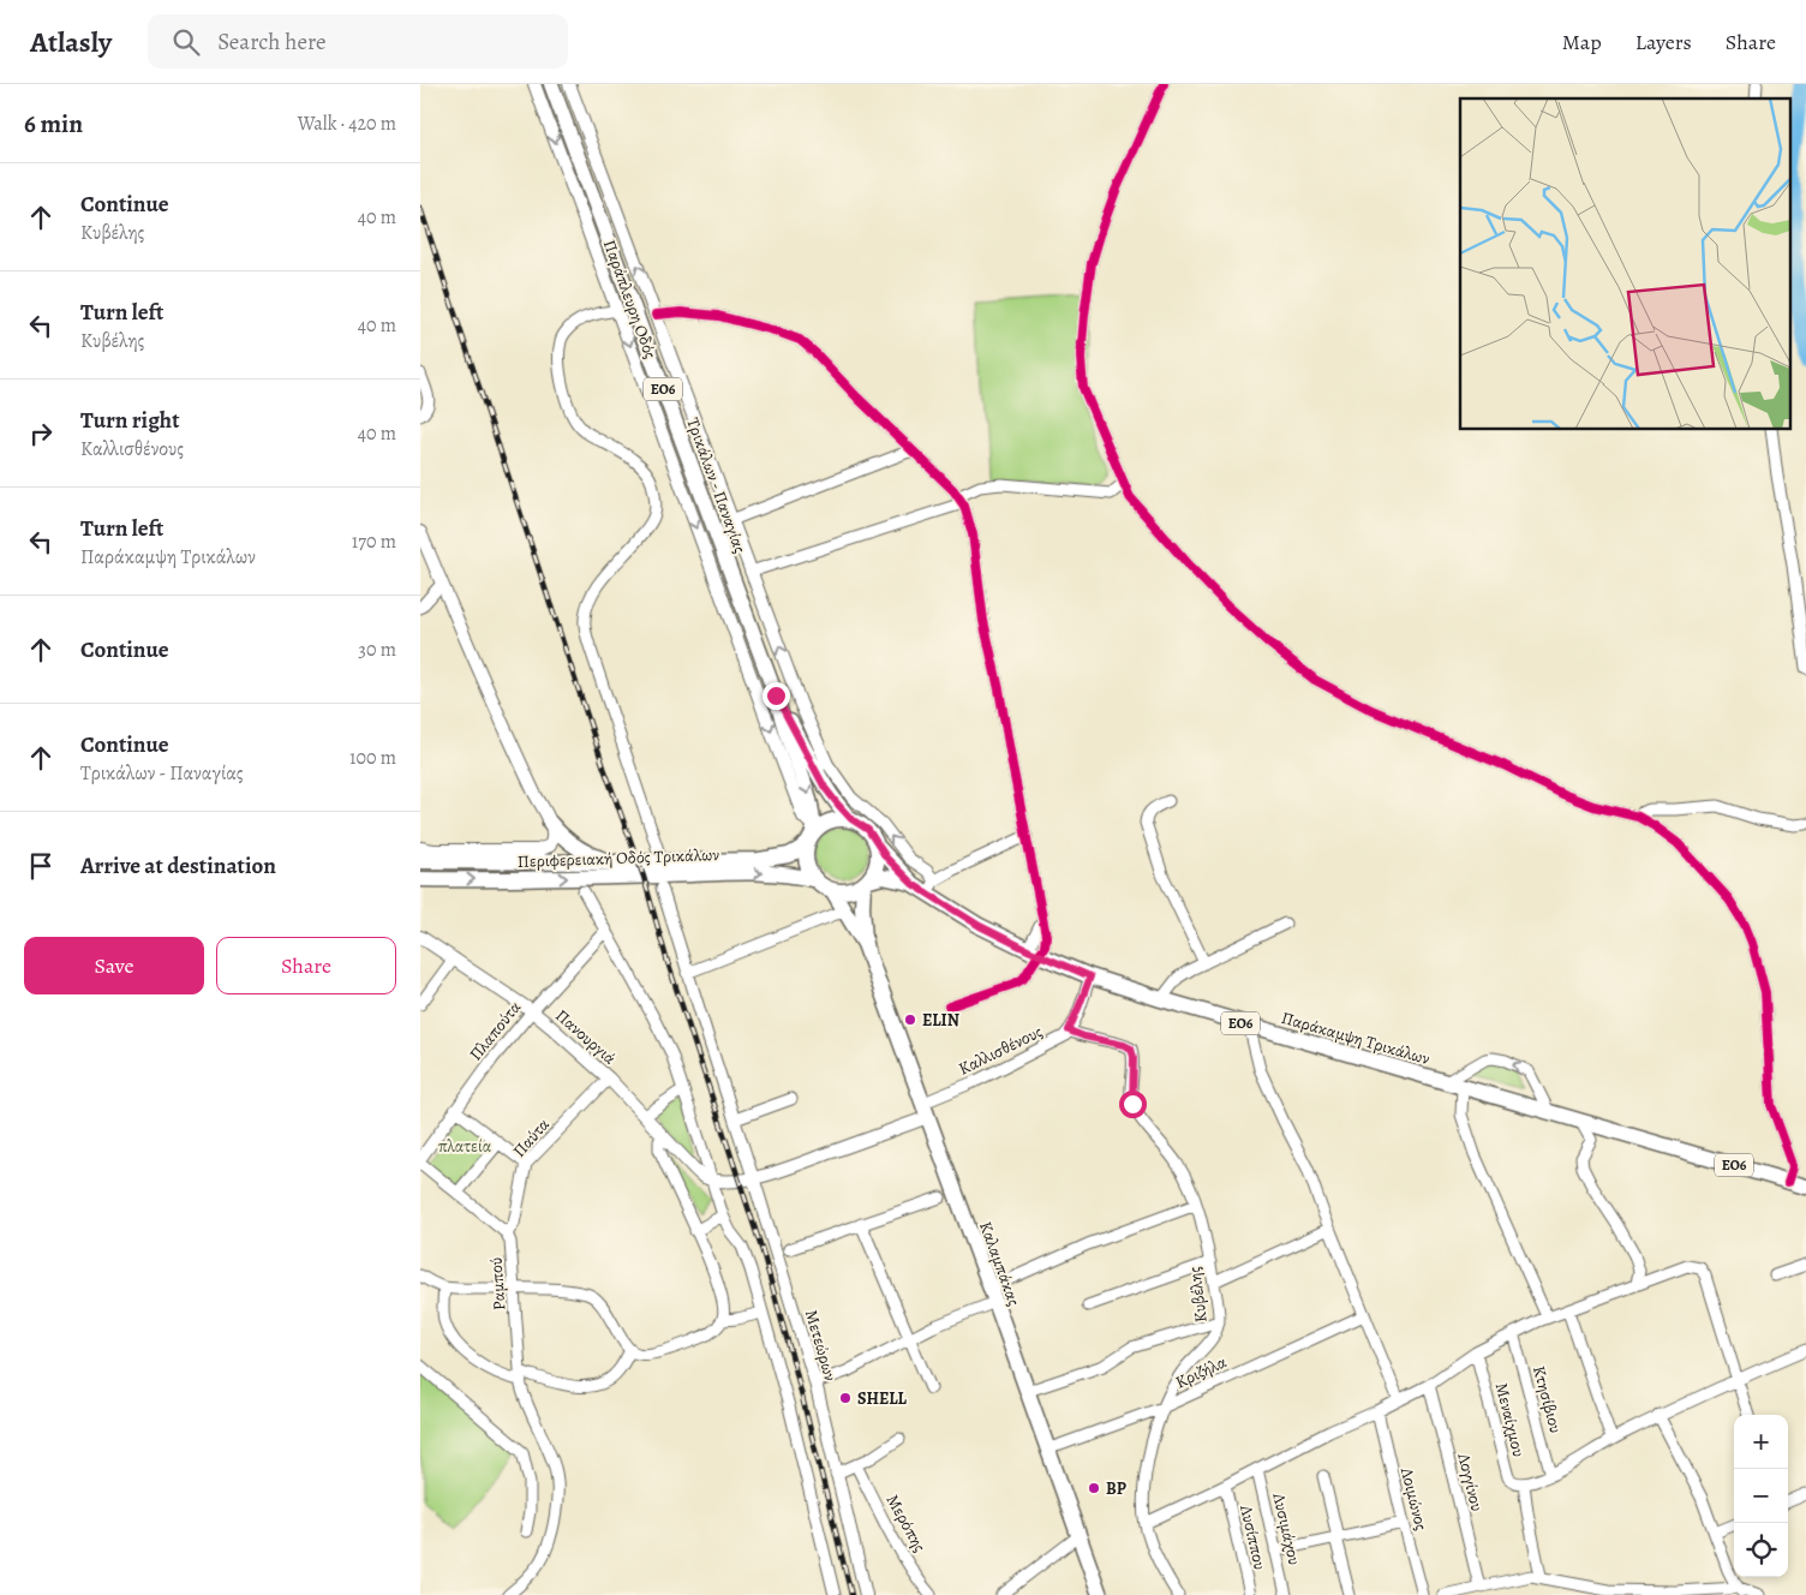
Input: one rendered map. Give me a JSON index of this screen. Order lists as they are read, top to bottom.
{
  "streets": {
    "main road": [
      "ΕΟ6",
      "Τρικάλων - Παναγίας",
      "Περιφερειακή Οδός Τρικάλων",
      "Παράκαμψη Τρικάλων",
      "Καλαμπάκας"
    ],
    "street": [
      "Παράπλευρη Οδός",
      "Πλαπούτα",
      "Πανουργιά",
      "Καλλισθένους",
      "Παύτα",
      "Ραμπού",
      "Κυβέλης",
      "Μετεώρων",
      "Κριζήλα",
      "Κτησίβιου",
      "Μεναίχμου",
      "Λογγίνου",
      "Λοιμώνος",
      "Μερόπης",
      "Λυσιμάχου",
      "Λυσίππου"
    ]
  },
  "crossings": [
    ["Παράπλευρη Οδός", "ΕΟ6"],
    ["Παράπλευρη Οδός", "Τρικάλων - Παναγίας"],
    ["Παράπλευρη Οδός", "Περιφερειακή Οδός Τρικάλων"],
    ["Παράπλευρη Οδός", "Παράκαμψη Τρικάλων"],
    ["Παράπλευρη Οδός", "Καλαμπάκας"],
    ["ΕΟ6", "Τρικάλων - Παναγίας"],
    ["ΕΟ6", "Περιφερειακή Οδός Τρικάλων"],
    ["ΕΟ6", "Παράκαμψη Τρικάλων"],
    ["ΕΟ6", "Καλαμπάκας"],
    ["Τρικάλων - Παναγίας", "Περιφερειακή Οδός Τρικάλων"],
    ["Τρικάλων - Παναγίας", "Παράκαμψη Τρικάλων"],
    ["Τρικάλων - Παναγίας", "Καλαμπάκας"],
    ["Περιφερειακή Οδός Τρικάλων", "Παράκαμψη Τρικάλων"],
    ["Περιφερειακή Οδός Τρικάλων", "Καλαμπάκας"],
    ["Πλαπούτα", "Πανουργιά"],
    ["Πλαπούτα", "Ραμπού"],
    ["Πανουργιά", "Παύτα"],
    ["Παράκαμψη Τρικάλων", "Καλαμπάκας"],
    ["Καλλισθένους", "Καλαμπάκας"],
    ["Καλλισθένους", "Κυβέλης"],
    ["Παύτα", "Ραμπού"],
    ["Καλαμπάκας", "Κριζήλα"],
    ["Κυβέλης", "Κριζήλα"]
  ],
  "parks": ["πλατεία"],
  "places": ["ELIN", "SHELL", "BP"],
  "page": {
    "header": "Atlasly",
    "search": "Search here",
    "nav": ["Map", "Layers", "Share"],
    "heading": ["6 min", "Walk · 420 m"],
    "list": [
      ["Continue", "Κυβέλης", "40 m"],
      ["Turn left", "Κυβέλης", "40 m"],
      ["Turn right", "Καλλισθένους", "40 m"],
      ["Turn left", "Παράκαμψη Τρικάλων", "170 m"],
      ["Continue", "30 m"],
      ["Continue", "Τρικάλων - Παναγίας", "100 m"],
      "Arrive at destination"
    ],
    "buttons": ["Save", "Share"],
    "map_buttons": ["+", "−"]
  }
}
